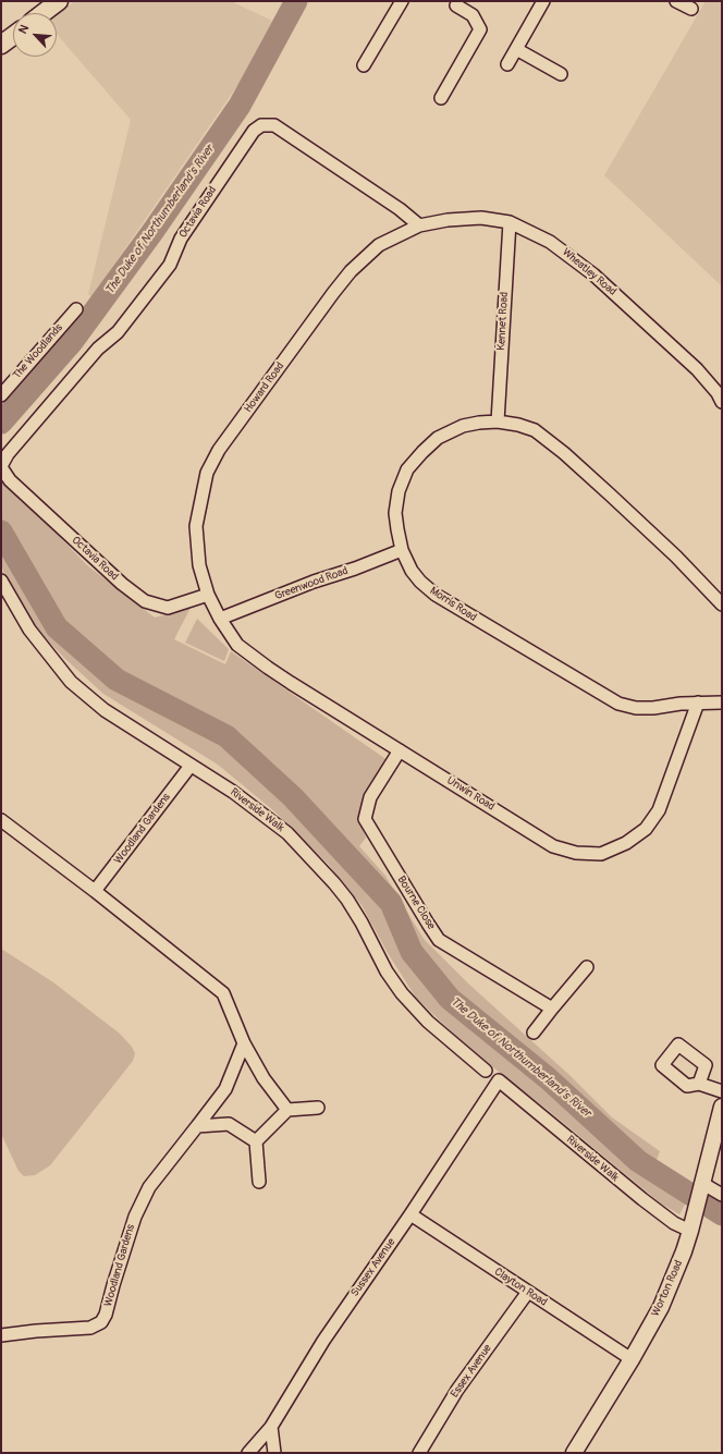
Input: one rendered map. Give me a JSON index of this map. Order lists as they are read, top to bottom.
{
  "streets": {
    "street": [
      "Octavia Road",
      "Wheatley Road",
      "Kennet Road",
      "The Woodlands",
      "Howard Road",
      "Greenwood Road",
      "Morris Road",
      "Unwin Road",
      "Riverside Walk",
      "Woodland Gardens",
      "Bourne Close",
      "Sussex Avenue",
      "Clayton Road",
      "Worton Road",
      "Essex Avenue"
    ]
  },
  "crossings": [
    ["Octavia Road", "Wheatley Road"],
    ["Octavia Road", "Howard Road"],
    ["Octavia Road", "Unwin Road"],
    ["Wheatley Road", "Kennet Road"],
    ["Wheatley Road", "Howard Road"],
    ["Kennet Road", "Morris Road"],
    ["Howard Road", "Unwin Road"],
    ["Greenwood Road", "Morris Road"],
    ["Greenwood Road", "Unwin Road"],
    ["Morris Road", "Unwin Road"],
    ["Unwin Road", "Bourne Close"],
    ["Riverside Walk", "Woodland Gardens"],
    ["Riverside Walk", "Sussex Avenue"],
    ["Riverside Walk", "Worton Road"],
    ["Sussex Avenue", "Clayton Road"],
    ["Clayton Road", "Worton Road"],
    ["Clayton Road", "Essex Avenue"]
  ],
  "water": ["The Duke of Northumberland's River"],
  "north": "top left"
}
